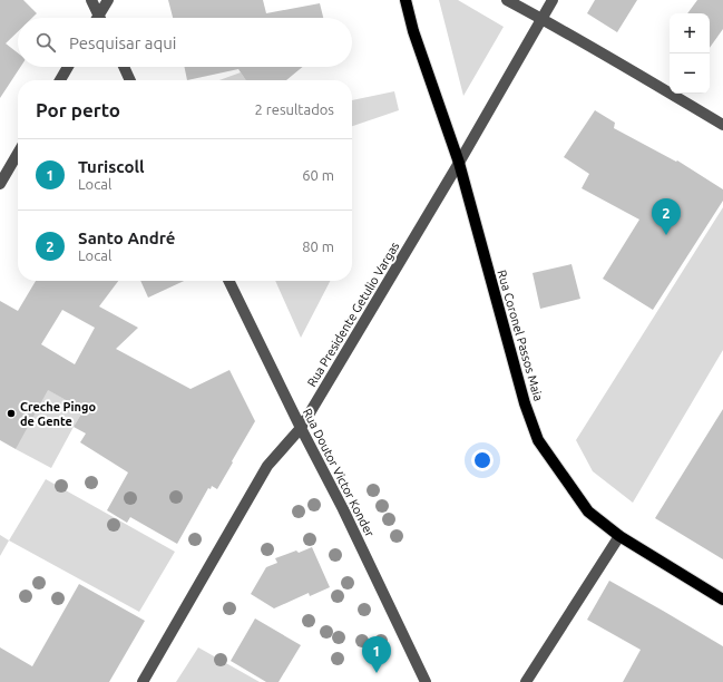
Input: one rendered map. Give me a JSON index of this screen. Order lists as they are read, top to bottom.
{
  "streets": {
    "main road": ["Rua Coronel Passos Maia"],
    "street": ["Rua Presidente Getulio Vargas", "Rua Doutor Victor Konder"]
  },
  "crossings": [
    ["Rua Presidente Getulio Vargas", "Rua Coronel Passos Maia"],
    ["Rua Presidente Getulio Vargas", "Rua Doutor Victor Konder"]
  ],
  "places": ["Creche Pingo de Gente"],
  "page": {
    "map_buttons": ["+", "−"],
    "search": "Pesquisar aqui",
    "heading": ["Por perto", "2 resultados"],
    "list": [
      {
        "mark": "1",
        "name": "Turiscoll",
        "note": "Local",
        "value": "60 m"
      },
      {
        "mark": "2",
        "name": "Santo André",
        "note": "Local",
        "value": "80 m"
      }
    ],
    "pins": ["2", "1"]
  }
}
